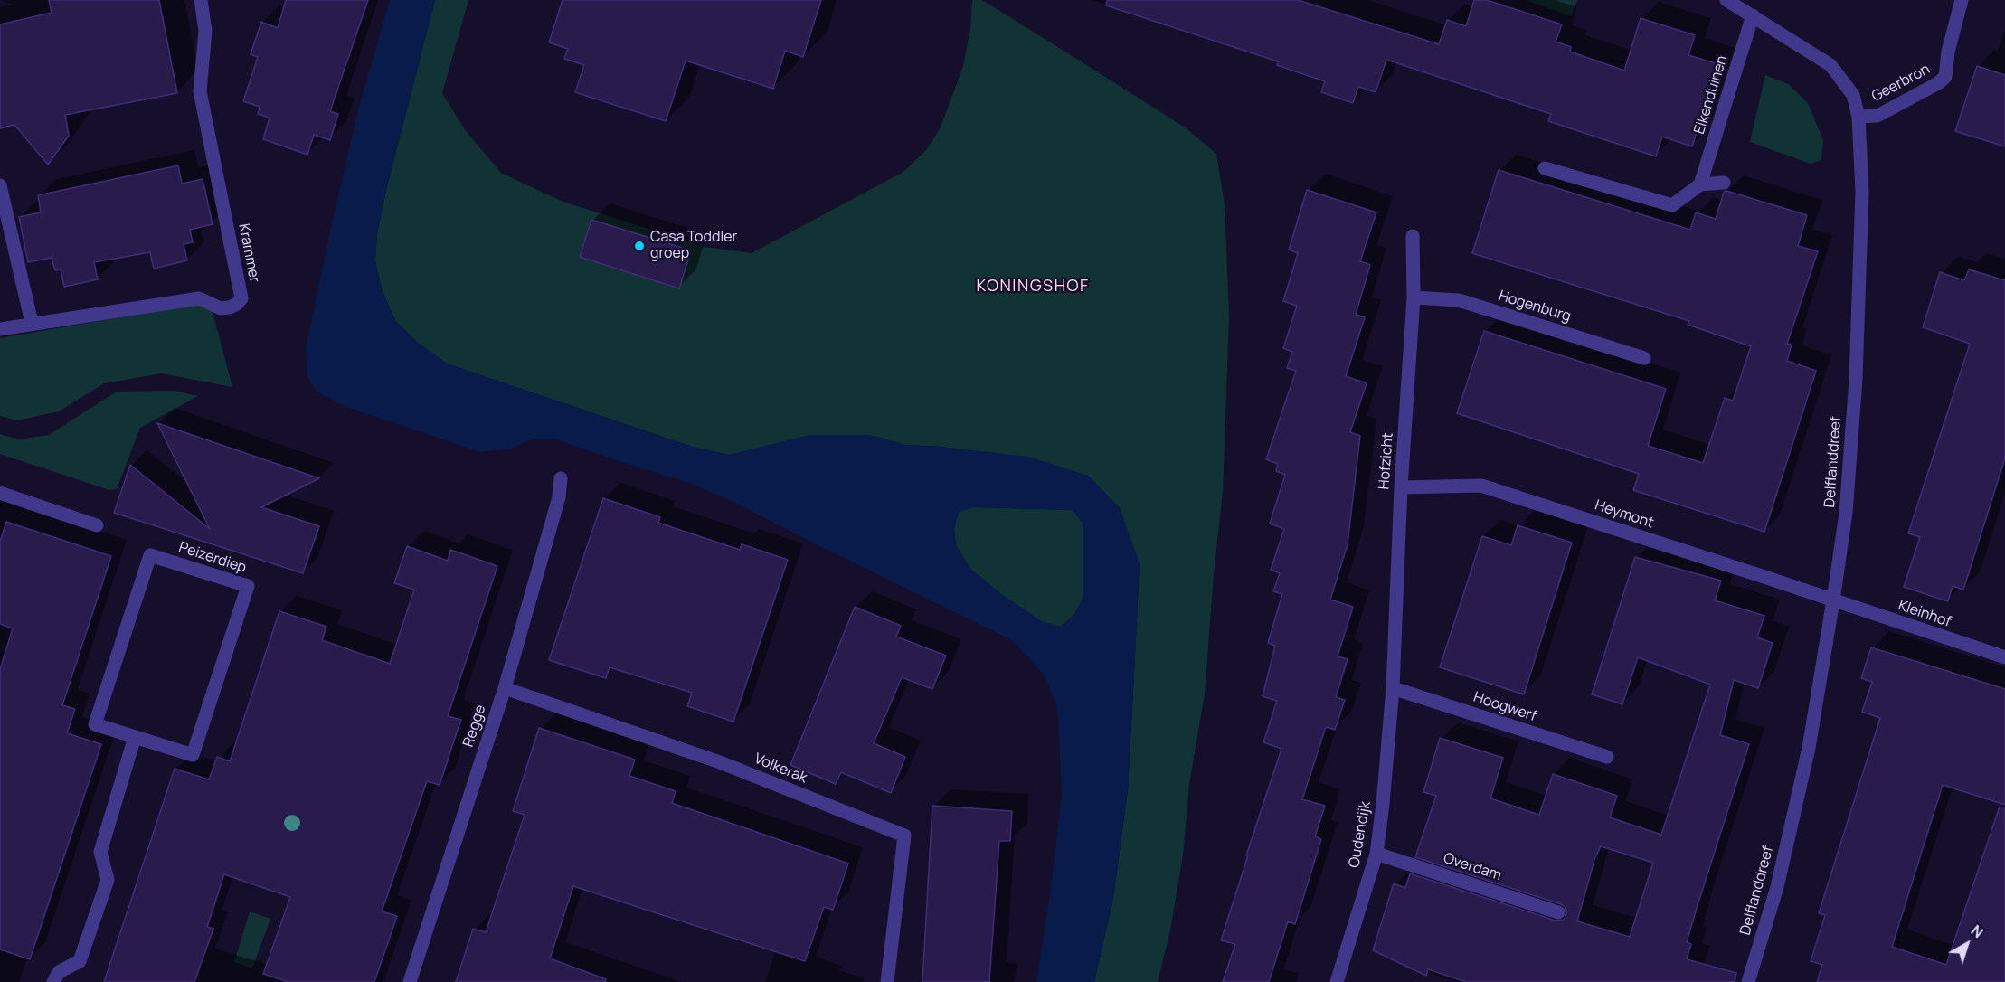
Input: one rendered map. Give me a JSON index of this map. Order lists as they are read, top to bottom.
{
  "streets": {
    "street": [
      "Geerbron",
      "Eikenduinen",
      "Krammer",
      "Hogenburg",
      "Hofzicht",
      "Delflanddreef",
      "Heymont",
      "Peizerdiep",
      "Kleinhof",
      "Hoogwerf",
      "Regge",
      "Volkerak",
      "Oudendijk",
      "Overdam"
    ]
  },
  "crossings": [
    ["Geerbron", "Delflanddreef"],
    ["Eikenduinen", "Delflanddreef"],
    ["Hogenburg", "Hofzicht"],
    ["Hofzicht", "Heymont"],
    ["Hofzicht", "Hoogwerf"],
    ["Hofzicht", "Oudendijk"],
    ["Delflanddreef", "Heymont"],
    ["Delflanddreef", "Kleinhof"],
    ["Heymont", "Kleinhof"],
    ["Hoogwerf", "Oudendijk"],
    ["Regge", "Volkerak"],
    ["Oudendijk", "Overdam"]
  ],
  "districts": ["KONINGSHOF"],
  "places": ["Casa Toddler groep"],
  "north": "top right"
}
